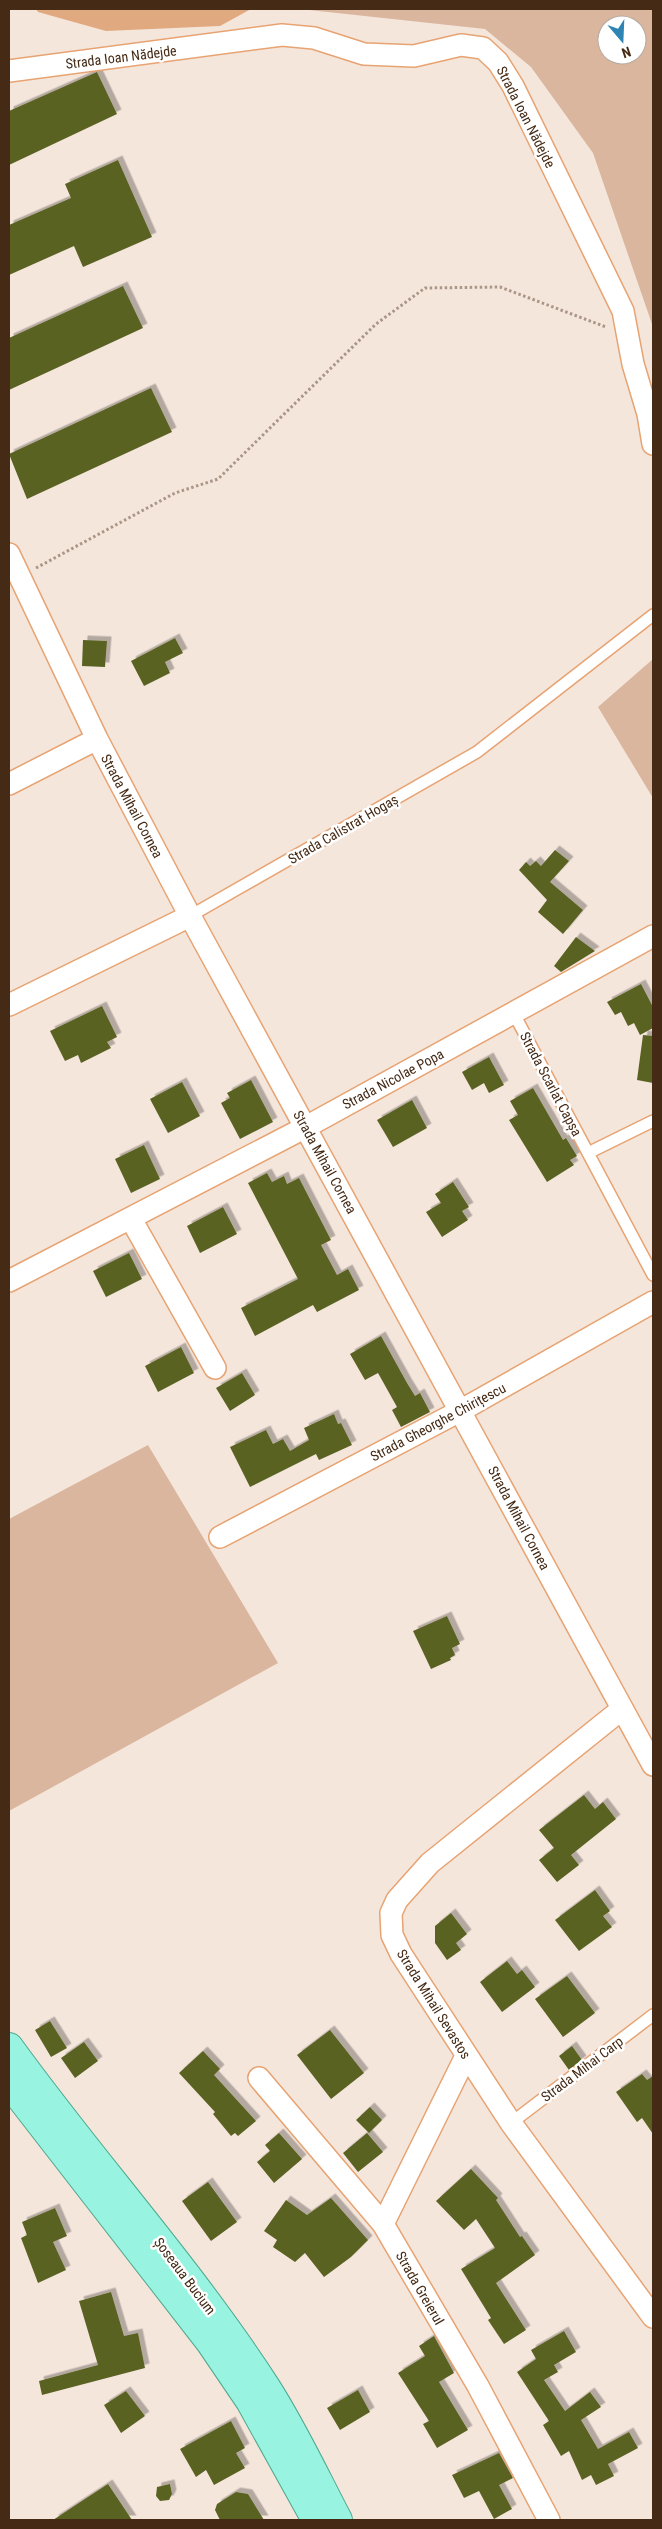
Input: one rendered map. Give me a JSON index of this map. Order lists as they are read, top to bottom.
{
  "streets": {
    "main road": ["Șoseaua Bucium"],
    "street": [
      "Strada Ioan Nădejde",
      "Strada Mihail Cornea",
      "Strada Calistrat Hogaș",
      "Strada Nicolae Popa",
      "Strada Gheorghe Chirițescu",
      "Strada Mihail Sevastos",
      "Strada Greierul"
    ],
    "lane": ["Strada Scarlat Capșa", "Strada Mihai Carp"]
  },
  "crossings": [
    ["Strada Mihail Cornea", "Strada Calistrat Hogaș"],
    ["Strada Mihail Cornea", "Strada Nicolae Popa"],
    ["Strada Mihail Cornea", "Strada Gheorghe Chirițescu"],
    ["Strada Mihail Cornea", "Strada Mihail Sevastos"],
    ["Strada Nicolae Popa", "Strada Scarlat Capșa"],
    ["Strada Mihail Sevastos", "Strada Mihai Carp"]
  ],
  "north": "bottom"
}
